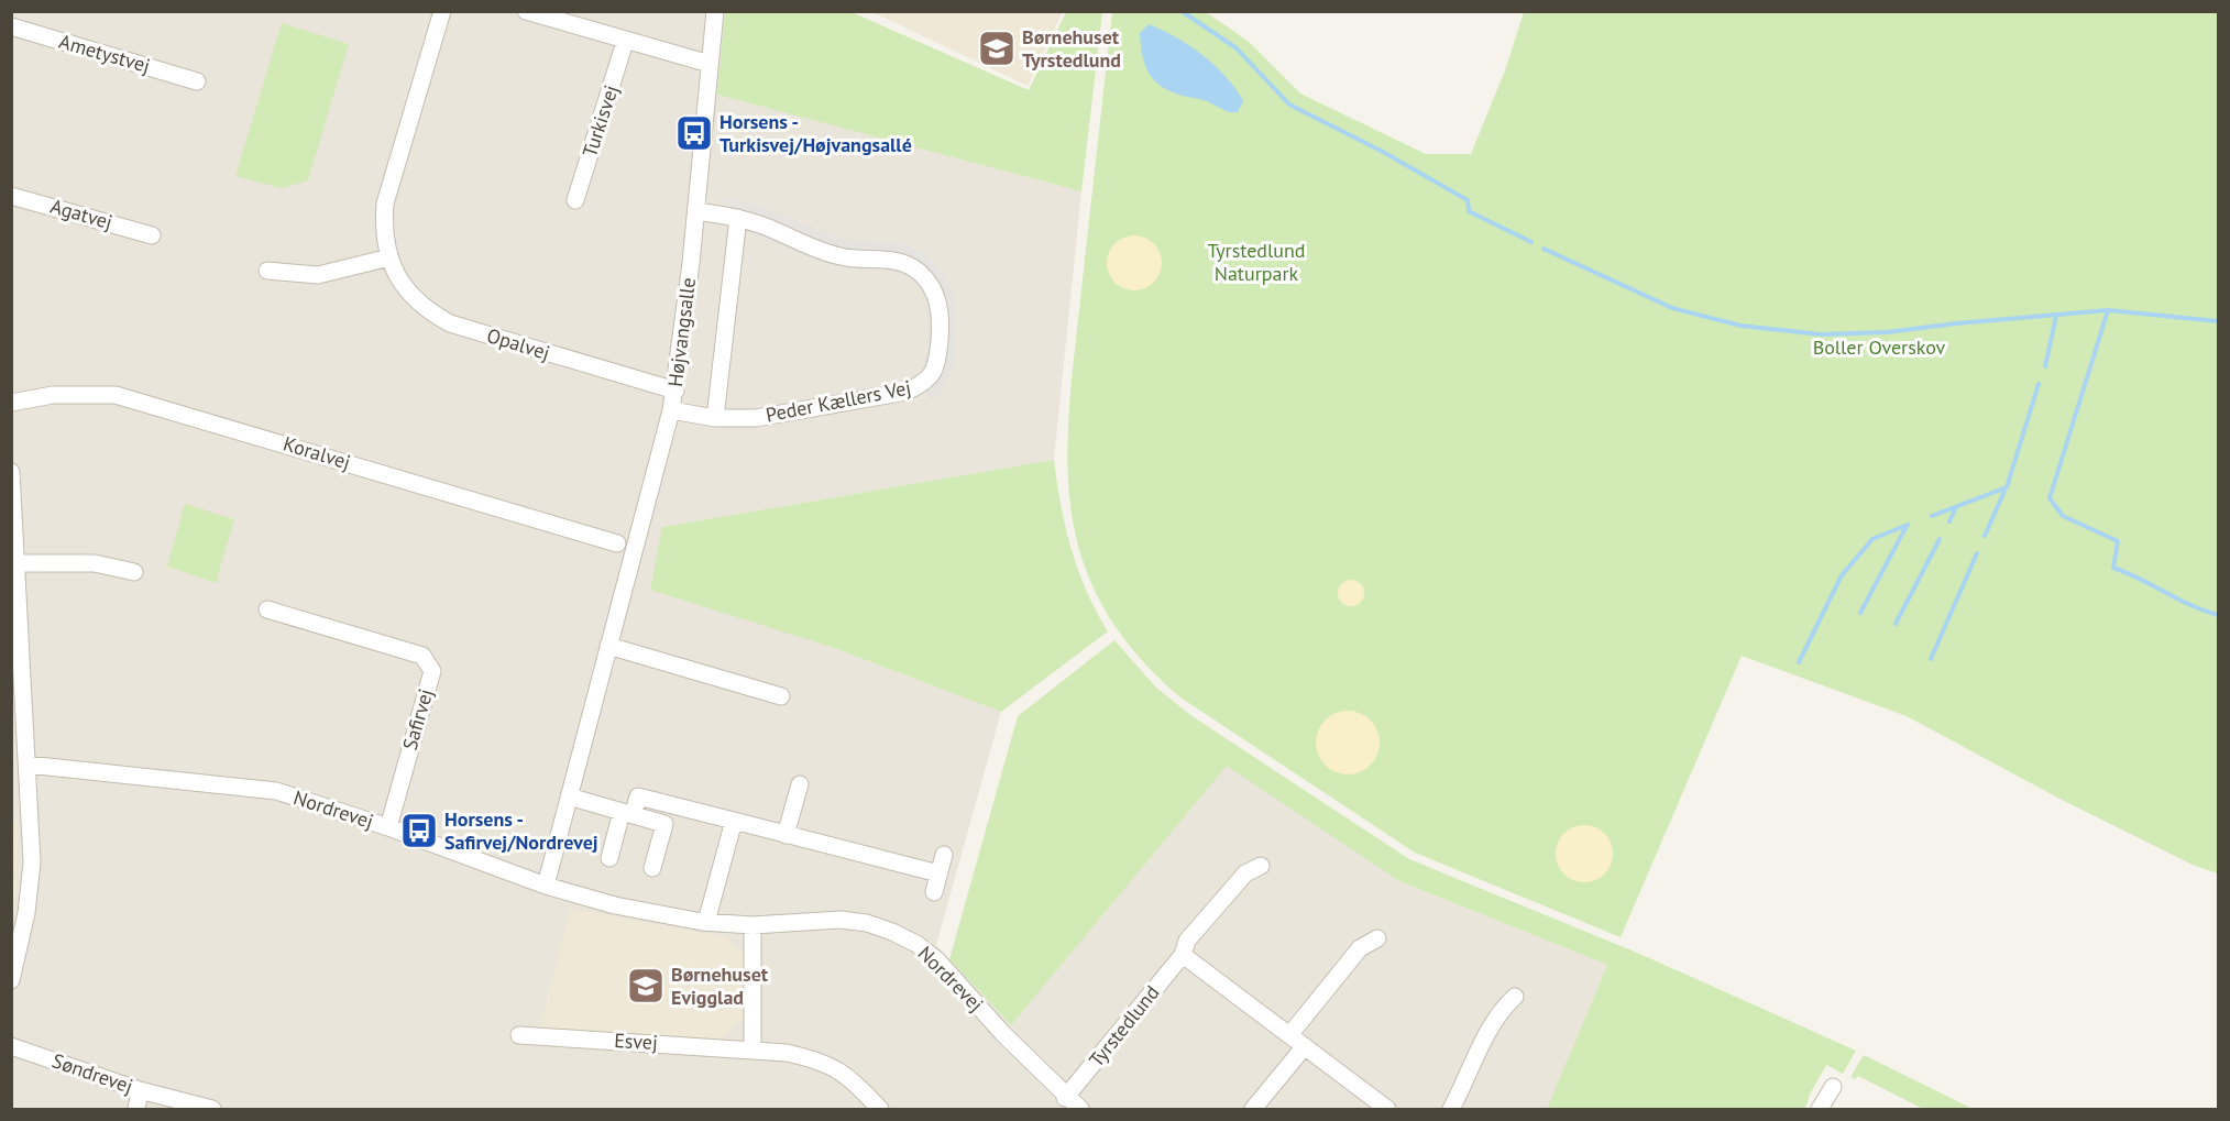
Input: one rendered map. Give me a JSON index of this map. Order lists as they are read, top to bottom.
{
  "streets": {
    "street": [
      "Ametystvej",
      "Turkisvej",
      "Agatvej",
      "Højvangsalle",
      "Opalvej",
      "Peder Kællers Vej",
      "Koralvej",
      "Safirvej",
      "Nordrevej",
      "Tyrstedlund",
      "Esvej",
      "Søndrevej"
    ]
  },
  "crossings": [
    ["Højvangsalle", "Opalvej"],
    ["Højvangsalle", "Peder Kællers Vej"],
    ["Højvangsalle", "Nordrevej"],
    ["Safirvej", "Nordrevej"],
    ["Nordrevej", "Tyrstedlund"]
  ],
  "parks": ["Tyrstedlund Naturpark", "Boller Overskov"],
  "places": {
    "school or university": ["Børnehuset Tyrstedlund", "Børnehuset Evigglad"],
    "bus stop": ["Horsens - Turkisvej/Højvangsallé", "Horsens - Safirvej/Nordrevej"]
  }
}
